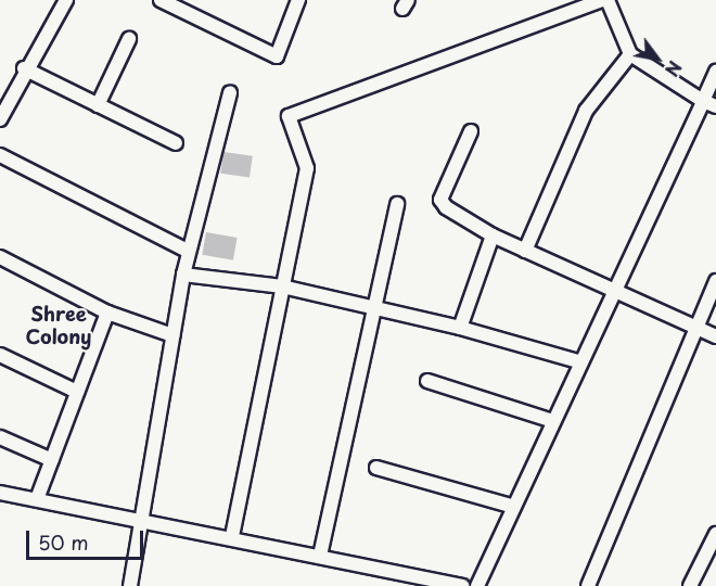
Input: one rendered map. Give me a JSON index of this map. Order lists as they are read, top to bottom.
{
  "districts": ["Shree Colony"],
  "scale_bar": "50 m",
  "north": "bottom right"
}
